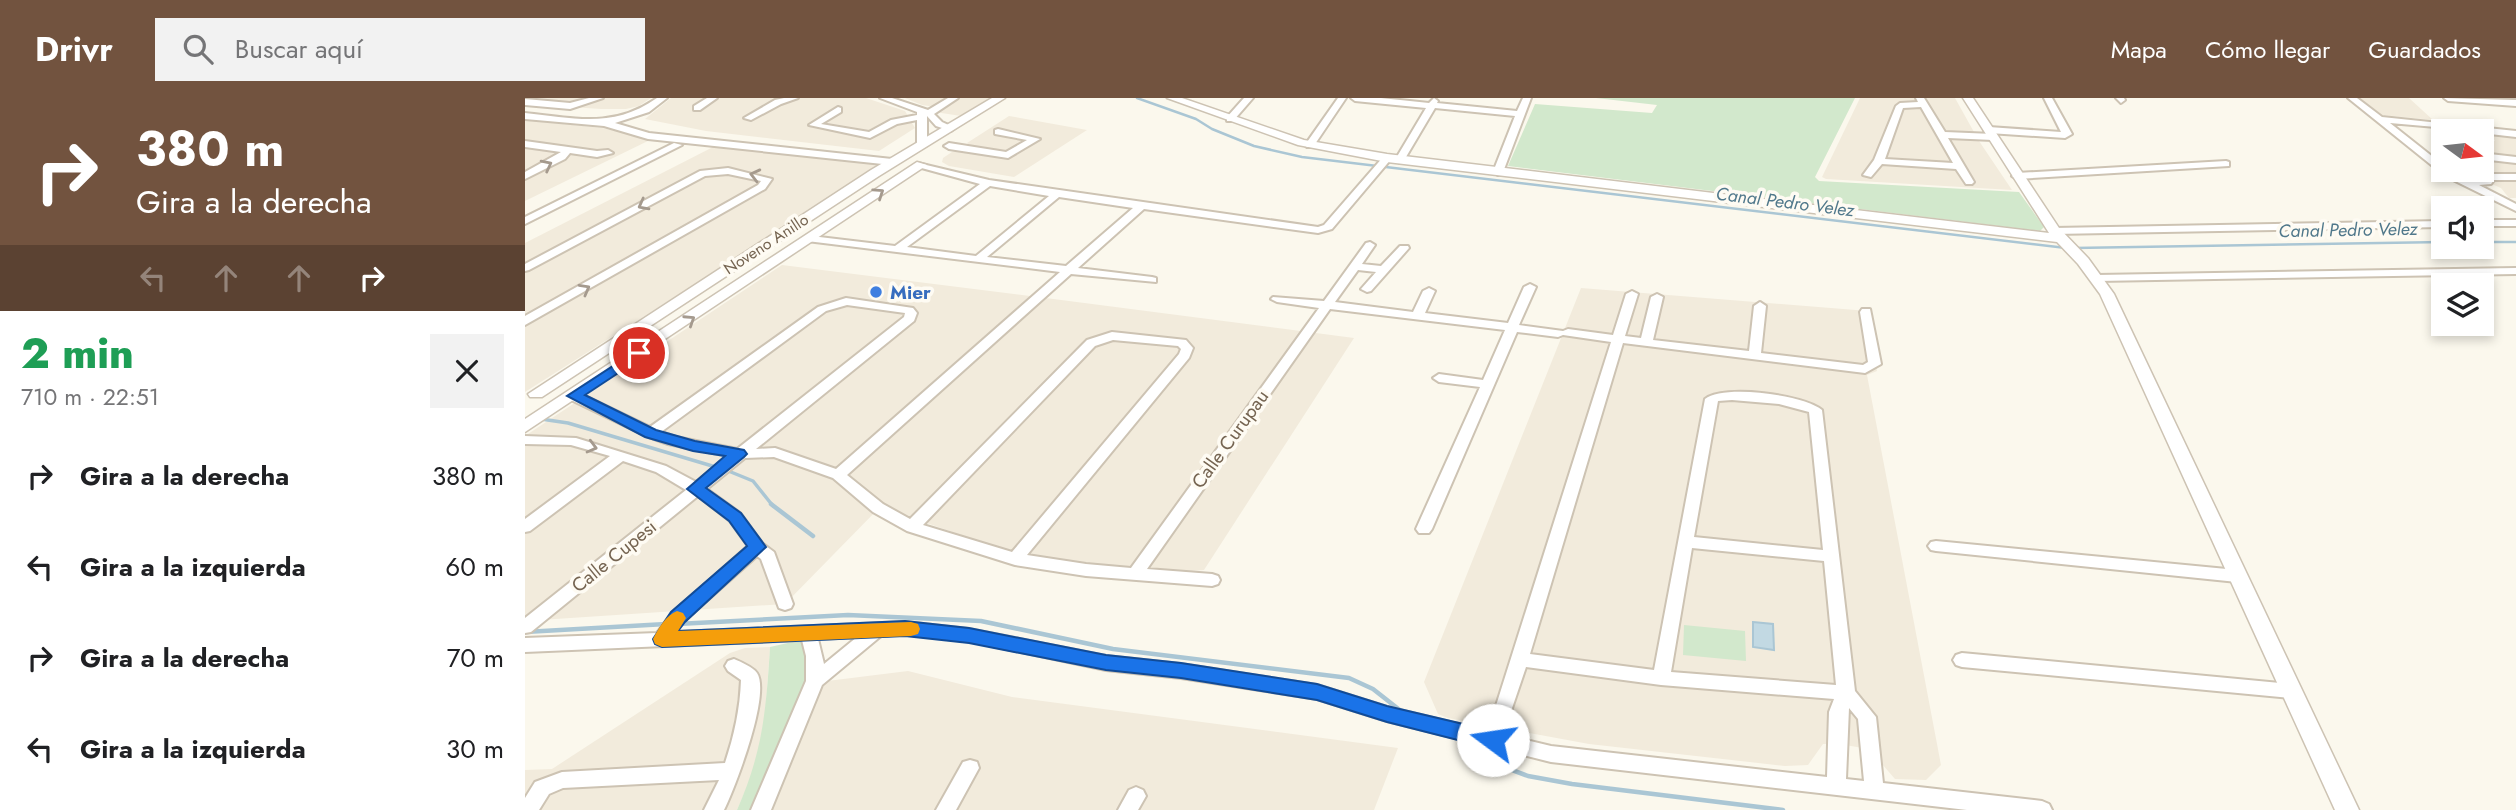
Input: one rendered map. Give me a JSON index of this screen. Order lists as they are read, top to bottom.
{
  "streets": {
    "street": ["Noveno Anillo", "Calle Curupau", "Calle Cupesi"]
  },
  "water": ["Canal Pedro Velez"],
  "places": ["Mier"],
  "north": "right",
  "page": {
    "header": "Drivr",
    "search": "Buscar aquí",
    "nav": ["Mapa", "Cómo llegar", "Guardados"],
    "turn": ["380 m", "Gira a la derecha"],
    "heading": ["2 min", "710 m · 22:51"],
    "list": [
      {
        "name": "Gira a la derecha",
        "value": "380 m"
      },
      {
        "name": "Gira a la izquierda",
        "value": "60 m"
      },
      {
        "name": "Gira a la derecha",
        "value": "70 m"
      },
      {
        "name": "Gira a la izquierda",
        "value": "30 m"
      }
    ]
  }
}
